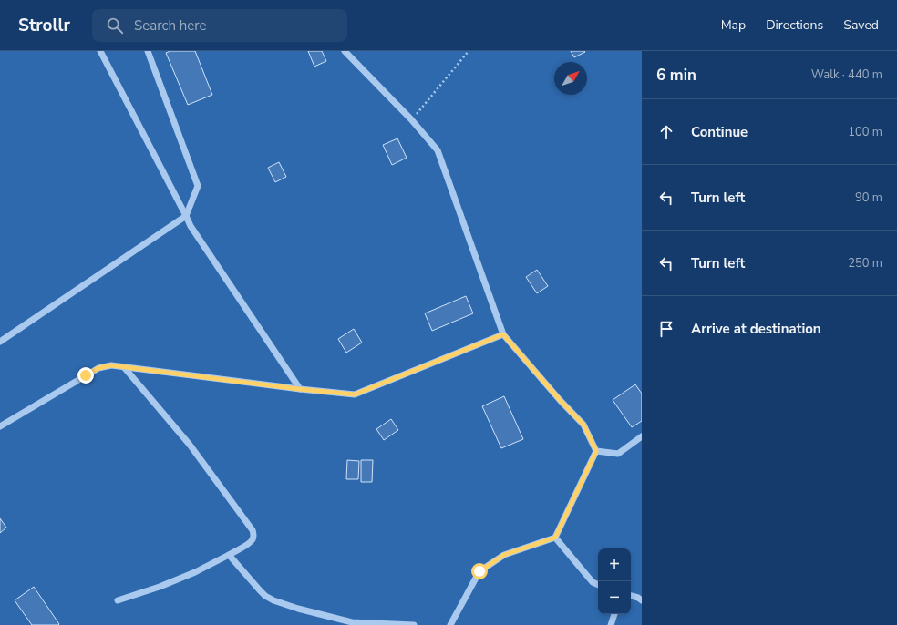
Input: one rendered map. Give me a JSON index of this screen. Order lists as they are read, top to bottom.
{
  "north": "top right",
  "page": {
    "header": "Strollr",
    "search": "Search here",
    "nav": ["Map", "Directions", "Saved"],
    "heading": ["6 min", "Walk · 440 m"],
    "list": [
      ["Continue", "100 m"],
      ["Turn left", "90 m"],
      ["Turn left", "250 m"],
      "Arrive at destination"
    ],
    "map_buttons": ["+", "−"]
  }
}
